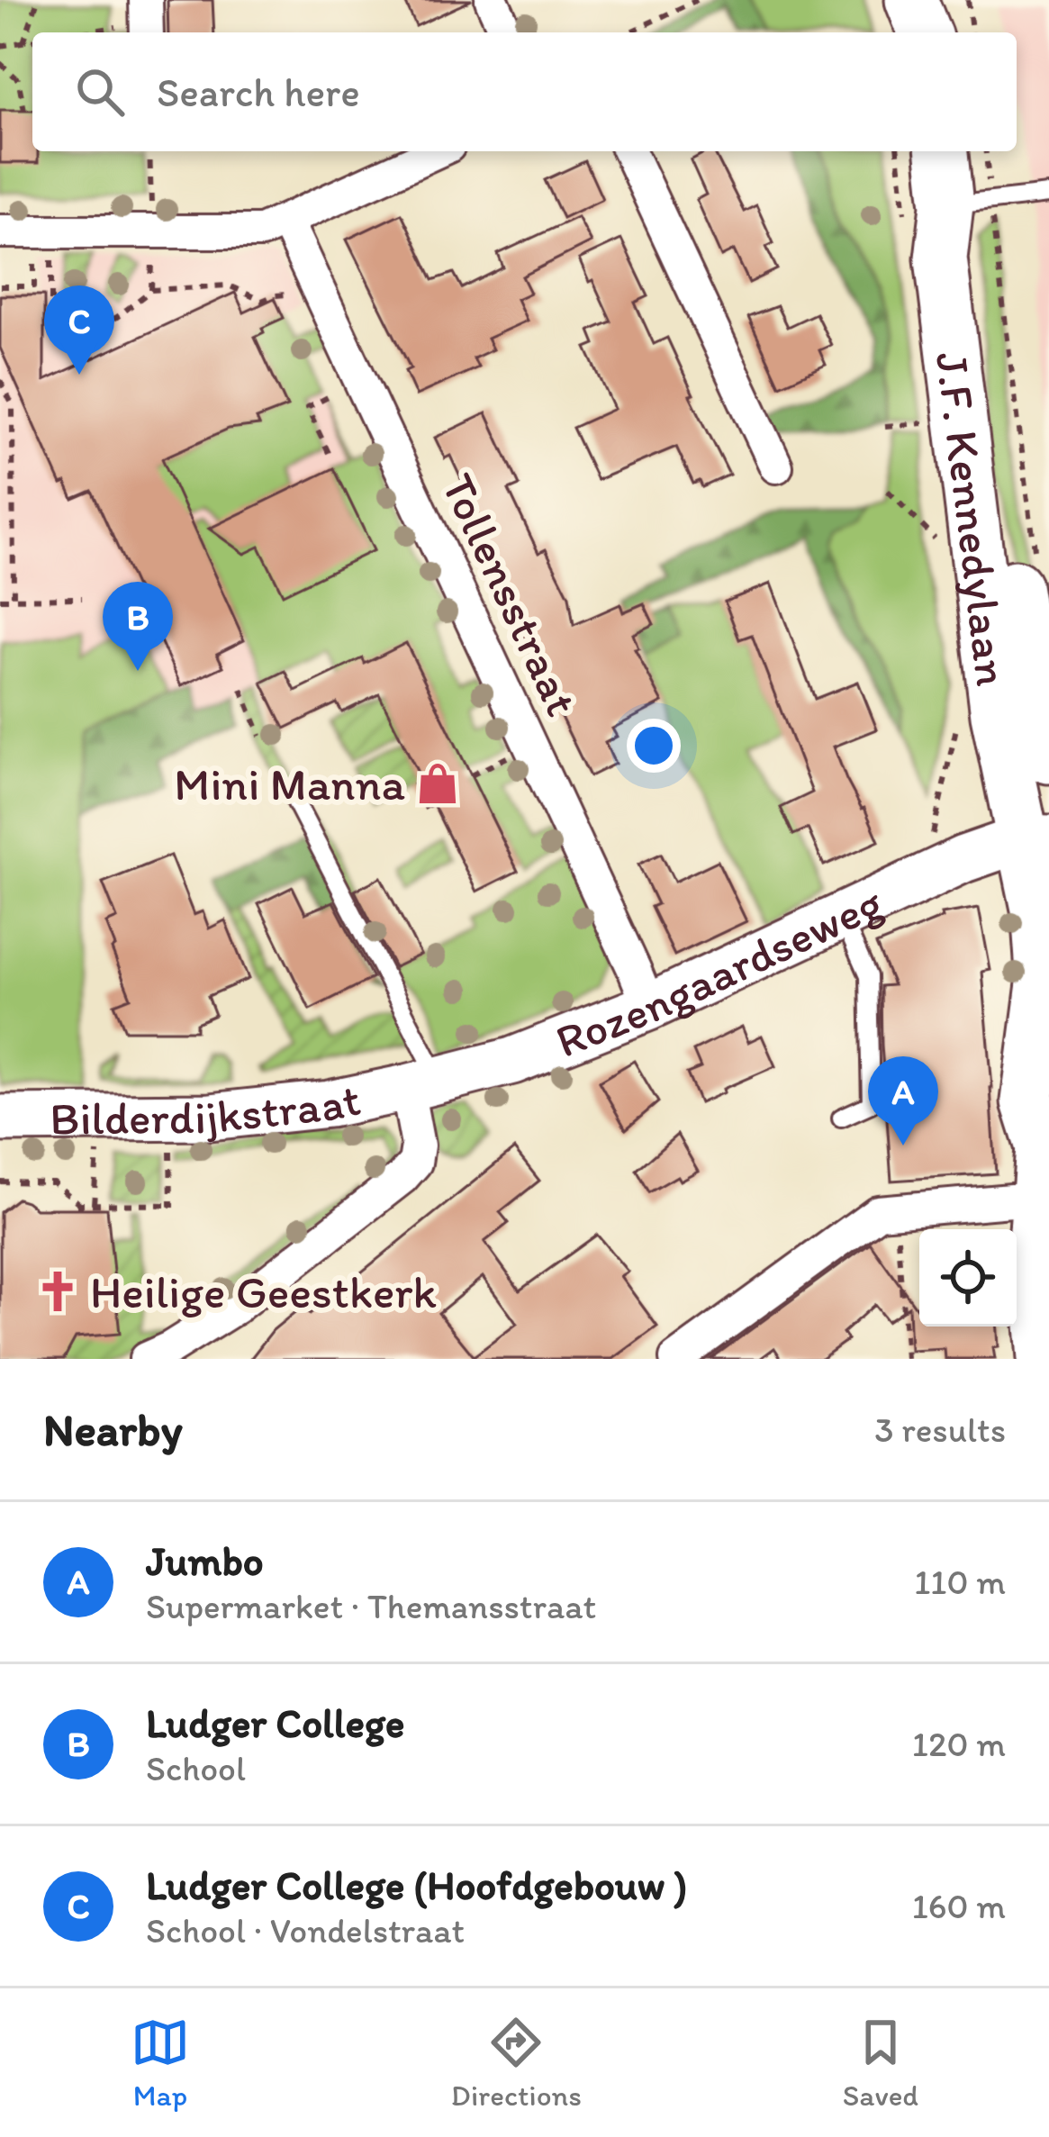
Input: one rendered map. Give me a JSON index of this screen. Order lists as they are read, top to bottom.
{
  "streets": {
    "main road": ["J.F. Kennedylaan"],
    "street": ["Tollensstraat", "Rozengaardseweg", "Bilderdijkstraat"]
  },
  "crossings": [
    ["J.F. Kennedylaan", "Rozengaardseweg"],
    ["Tollensstraat", "Rozengaardseweg"],
    ["Rozengaardseweg", "Bilderdijkstraat"]
  ],
  "places": {
    "shop": ["Mini Manna"],
    "church": ["Heilige Geestkerk"]
  },
  "page": {
    "search": "Search here",
    "pins": ["C", "B", "A"],
    "heading": ["Nearby", "3 results"],
    "list": [
      {
        "mark": "A",
        "name": "Jumbo",
        "note": "Supermarket · Themansstraat",
        "value": "110 m"
      },
      {
        "mark": "B",
        "name": "Ludger College",
        "note": "School",
        "value": "120 m"
      },
      {
        "mark": "C",
        "name": "Ludger College (Hoofdgebouw )",
        "note": "School · Vondelstraat",
        "value": "160 m"
      }
    ],
    "nav": ["Map", "Directions", "Saved"]
  }
}
